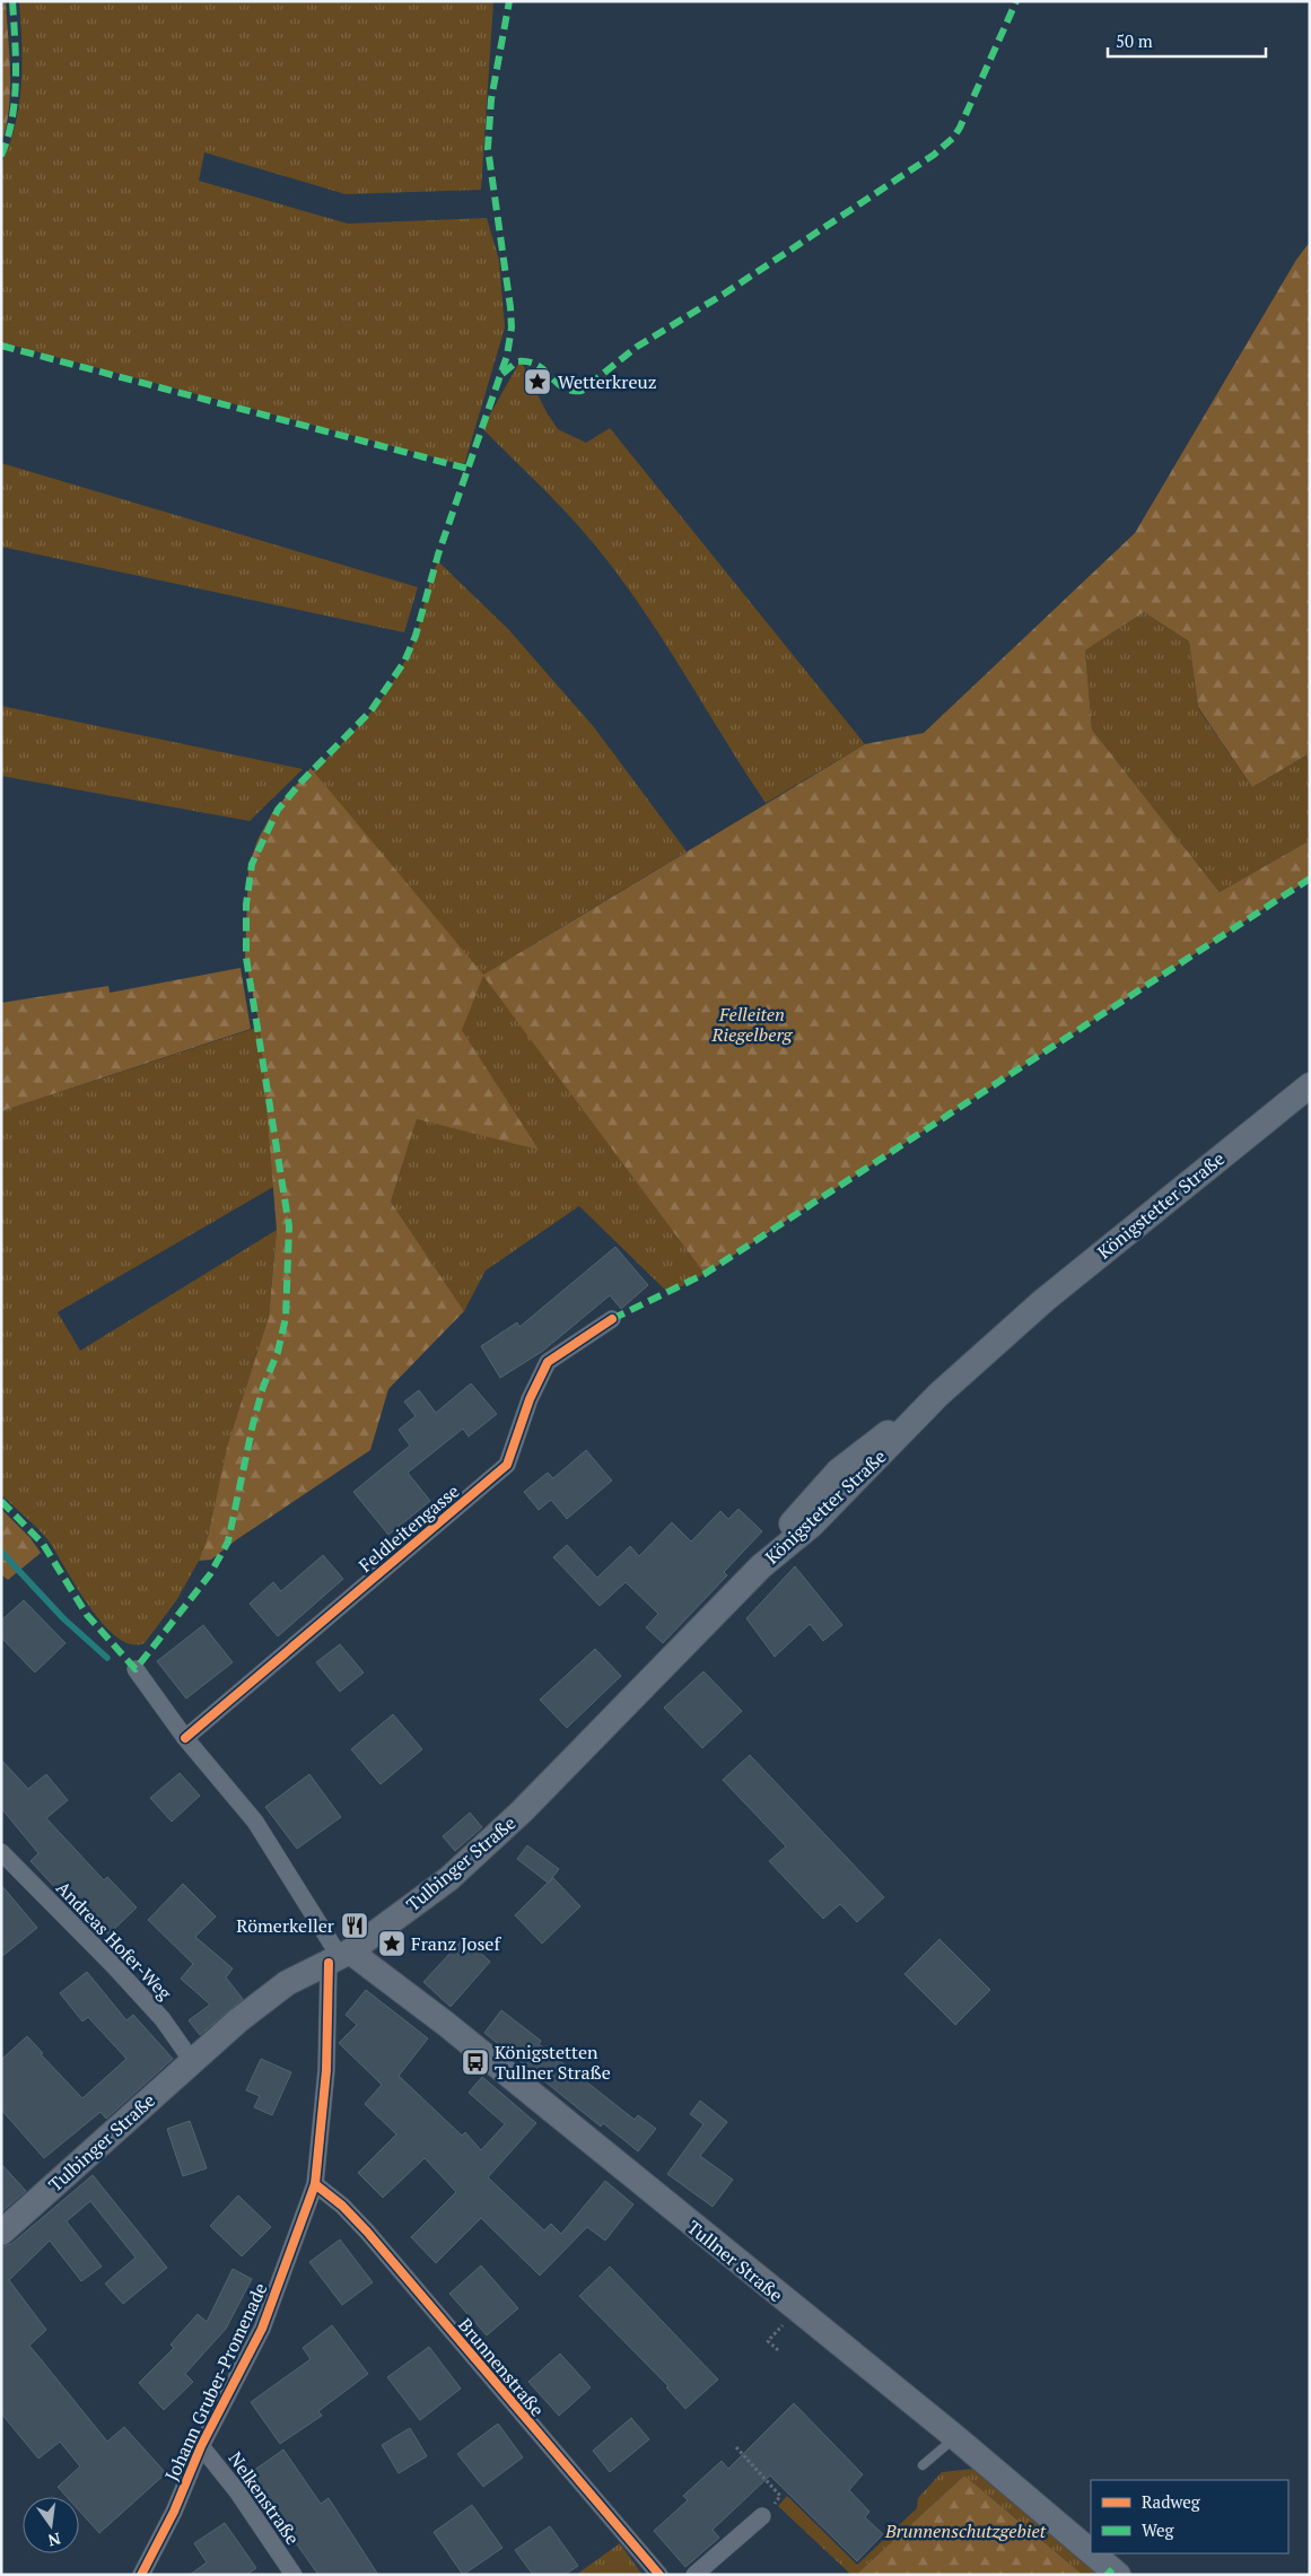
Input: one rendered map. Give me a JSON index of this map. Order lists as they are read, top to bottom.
{
  "streets": {
    "main road": ["Königstetter Straße", "Tulbinger Straße", "Tullner Straße"],
    "street": [
      "Feldleitengasse",
      "Andreas Hofer-Weg",
      "Brunnenstraße",
      "Johann Gruber-Promenade",
      "Nelkenstraße"
    ]
  },
  "crossings": [
    ["Königstetter Straße", "Tulbinger Straße"],
    ["Tulbinger Straße", "Andreas Hofer-Weg"],
    ["Tulbinger Straße", "Tullner Straße"],
    ["Tulbinger Straße", "Johann Gruber-Promenade"],
    ["Tullner Straße", "Johann Gruber-Promenade"],
    ["Brunnenstraße", "Johann Gruber-Promenade"],
    ["Johann Gruber-Promenade", "Nelkenstraße"]
  ],
  "parks": ["Felleiten Riegelberg", "Brunnenschutzgebiet"],
  "places": {
    "place": ["Wetterkreuz", "Franz Josef"],
    "restaurant": ["Römerkeller"],
    "bus stop": ["Königstetten Tullner Straße"]
  },
  "legend": ["Radweg", "Weg"],
  "scale_bar": "50 m",
  "north": "bottom"
}
